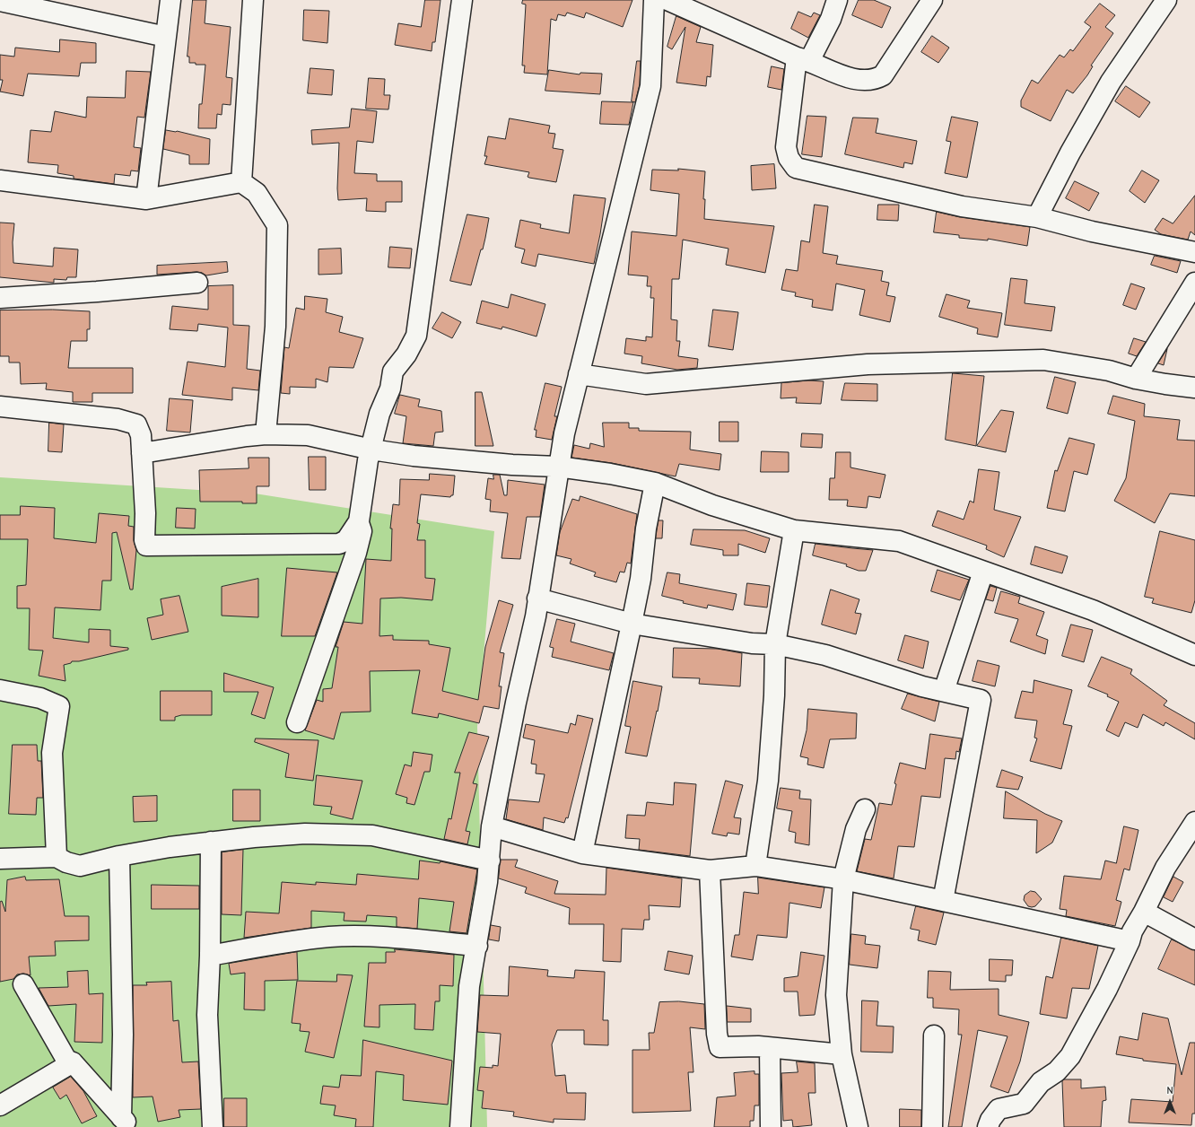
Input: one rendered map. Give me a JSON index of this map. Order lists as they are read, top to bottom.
{
  "north": "top"
}
